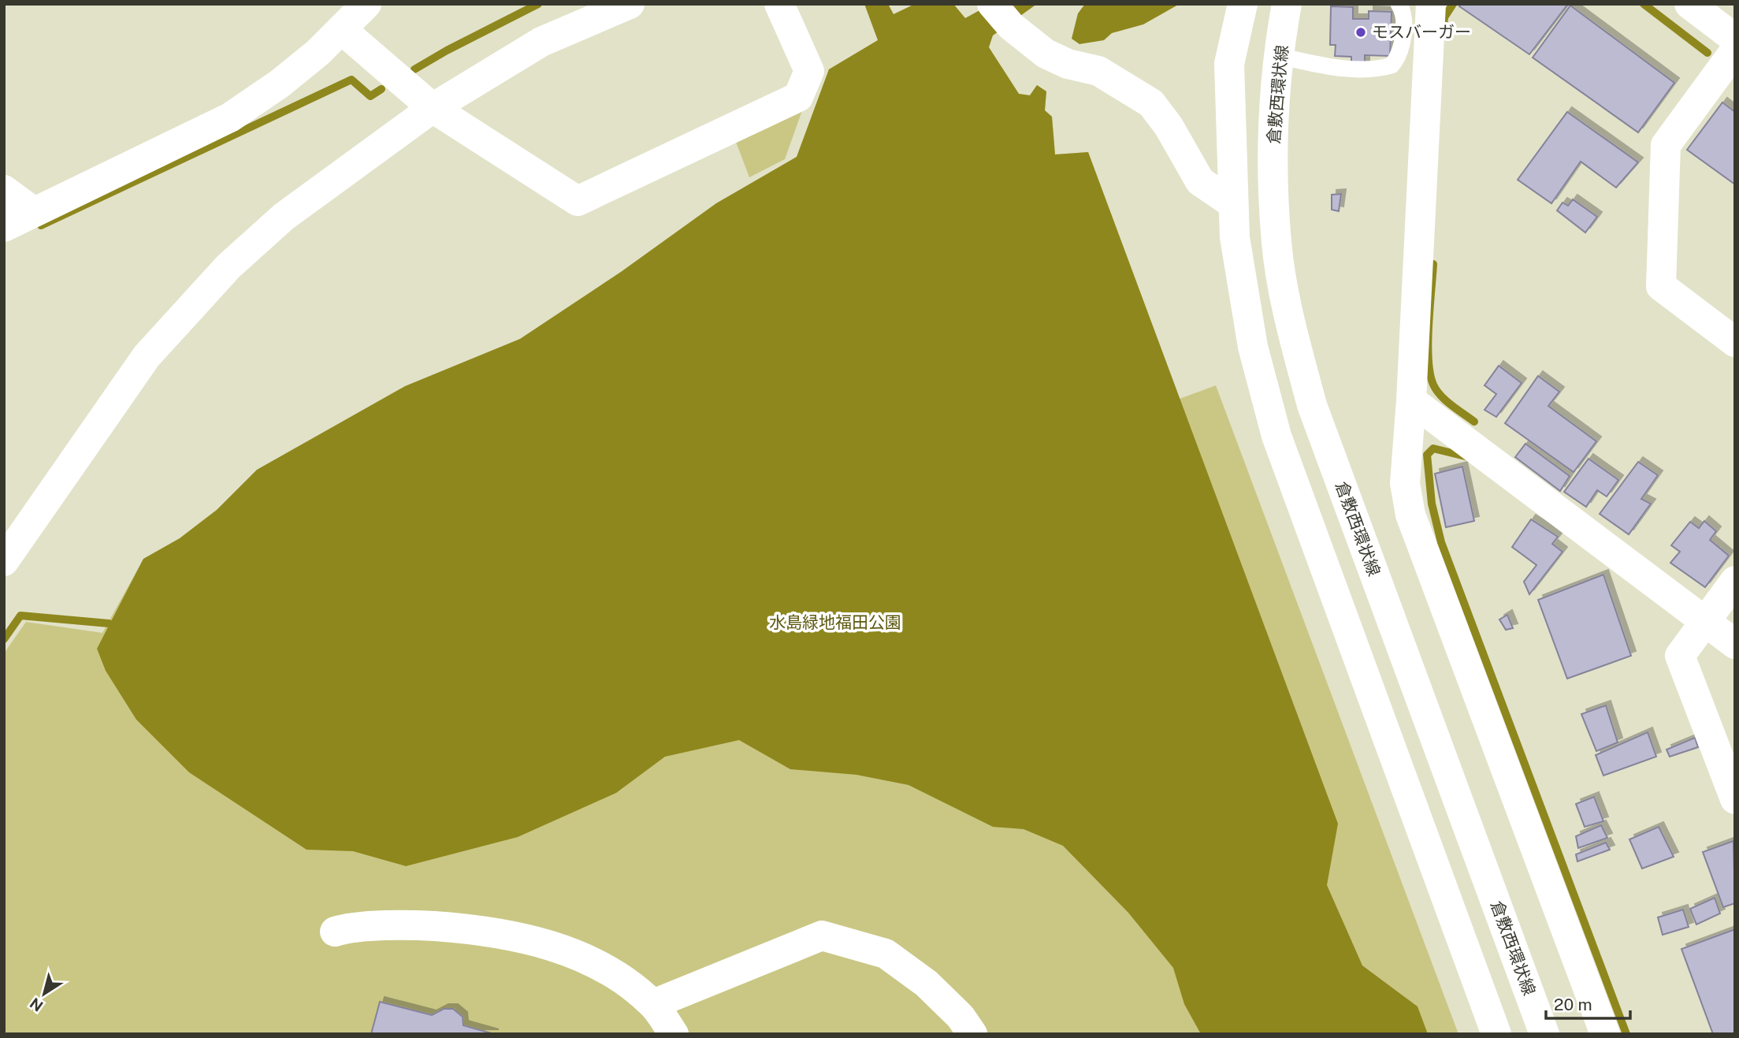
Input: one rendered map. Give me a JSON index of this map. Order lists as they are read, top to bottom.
{
  "streets": {
    "street": ["倉敷西環状線"]
  },
  "parks": ["水島緑地福田公園"],
  "places": ["モスバーガー"],
  "scale_bar": "20 m",
  "north": "bottom left"
}
